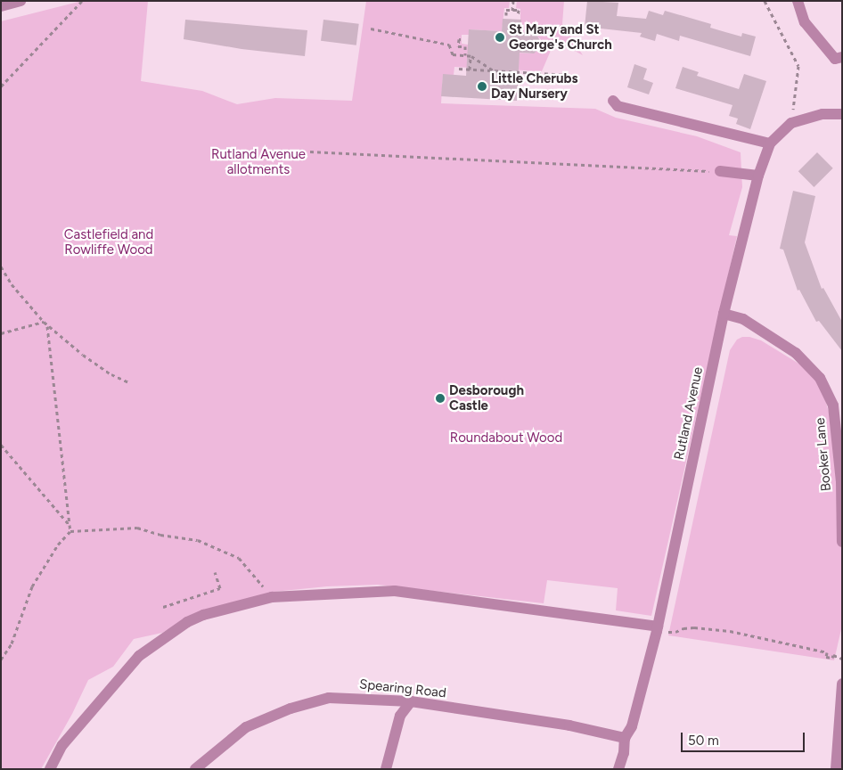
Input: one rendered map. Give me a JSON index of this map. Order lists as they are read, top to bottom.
{
  "streets": {
    "street": ["Rutland Avenue", "Booker Lane", "Spearing Road"]
  },
  "crossings": [
    ["Rutland Avenue", "Booker Lane"],
    ["Rutland Avenue", "Spearing Road"]
  ],
  "parks": ["Rutland Avenue allotments", "Castlefield and Rowliffe Wood", "Roundabout Wood"],
  "places": ["St Mary and St George's Church", "Little Cherubs Day Nursery", "Desborough Castle"],
  "scale_bar": "50 m"
}
